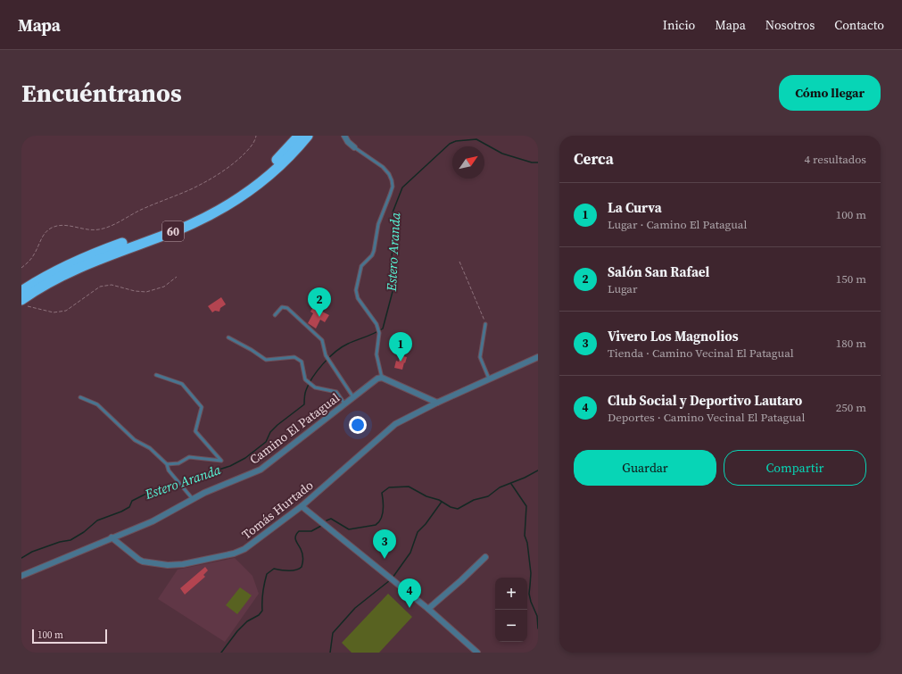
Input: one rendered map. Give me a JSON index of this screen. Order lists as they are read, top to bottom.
{
  "streets": {
    "highway": ["60"],
    "street": ["Camino El Patagual", "Tomás Hurtado"]
  },
  "crossings": [
    ["Camino El Patagual", "Tomás Hurtado"]
  ],
  "water": ["Estero Aranda"],
  "scale_bar": "100 m",
  "north": "top right",
  "page": {
    "header": "Mapa",
    "nav": [
      "Inicio",
      "Mapa",
      "Nosotros",
      "Contacto"
    ],
    "buttons": [
      "Cómo llegar",
      ["Guardar", "Compartir"]
    ],
    "title": "Encuéntranos",
    "heading": ["Cerca", "4 resultados"],
    "list": [
      {
        "mark": "1",
        "name": "La Curva",
        "note": "Lugar · Camino El Patagual",
        "value": "100 m"
      },
      {
        "mark": "2",
        "name": "Salón San Rafael",
        "note": "Lugar",
        "value": "150 m"
      },
      {
        "mark": "3",
        "name": "Vivero Los Magnolios",
        "note": "Tienda · Camino Vecinal El Patagual",
        "value": "180 m"
      },
      {
        "mark": "4",
        "name": "Club Social y Deportivo Lautaro",
        "note": "Deportes · Camino Vecinal El Patagual",
        "value": "250 m"
      }
    ],
    "pins": [
      "2",
      "1",
      "3",
      "4"
    ],
    "map_buttons": ["+", "−"],
    "scale": "100 m"
  }
}
